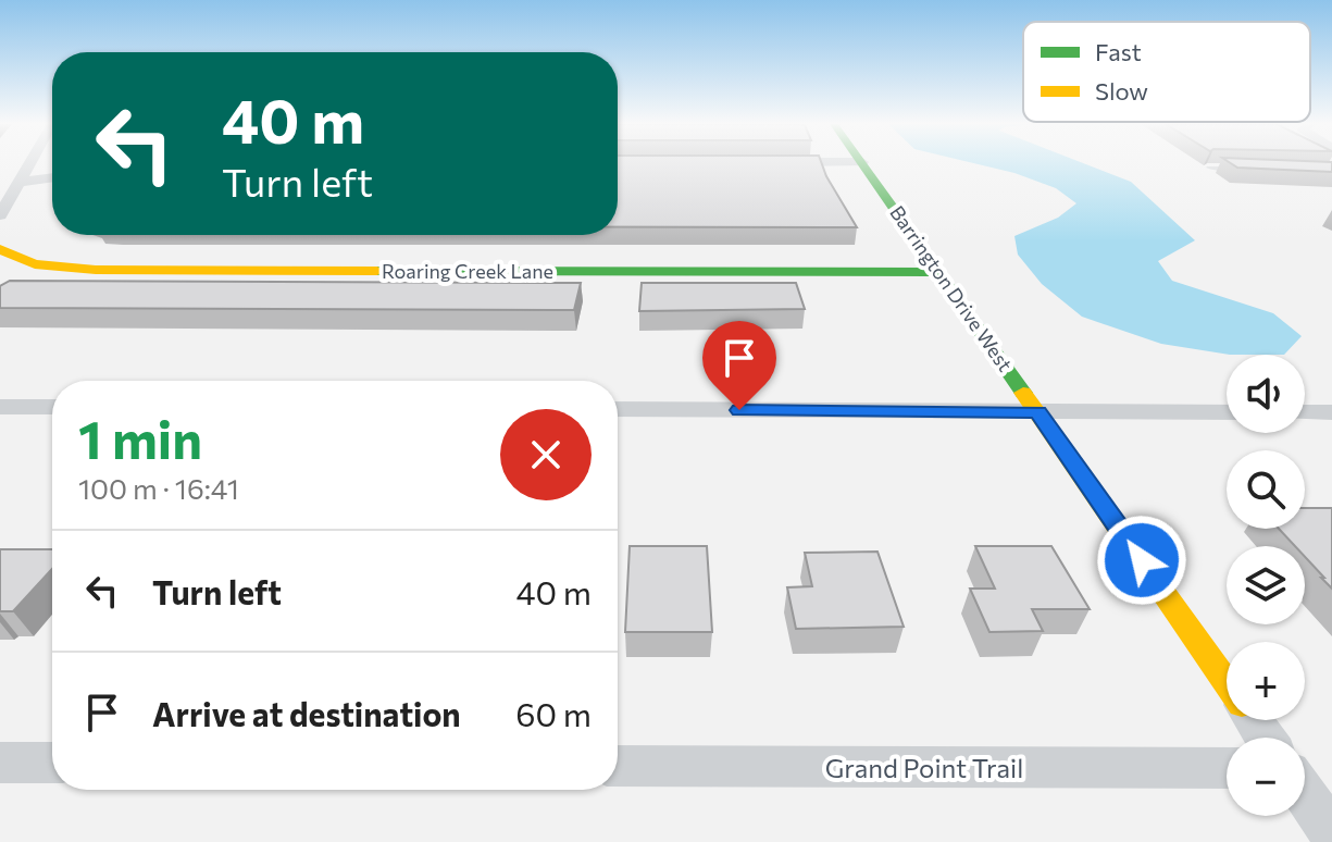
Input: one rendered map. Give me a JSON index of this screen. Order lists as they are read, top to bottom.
{
  "streets": {
    "street": ["Roaring Creek Lane", "Barrington Drive West", "Grand Point Trail"]
  },
  "crossings": [
    ["Roaring Creek Lane", "Barrington Drive West"]
  ],
  "legend": ["Fast", "Slow"],
  "page": {
    "turn": ["40 m", "Turn left"],
    "map_buttons": ["+", "−"],
    "heading": ["1 min", "100 m · 16:41"],
    "list": [
      {
        "name": "Turn left",
        "value": "40 m"
      },
      {
        "name": "Arrive at destination",
        "value": "60 m"
      }
    ]
  }
}
